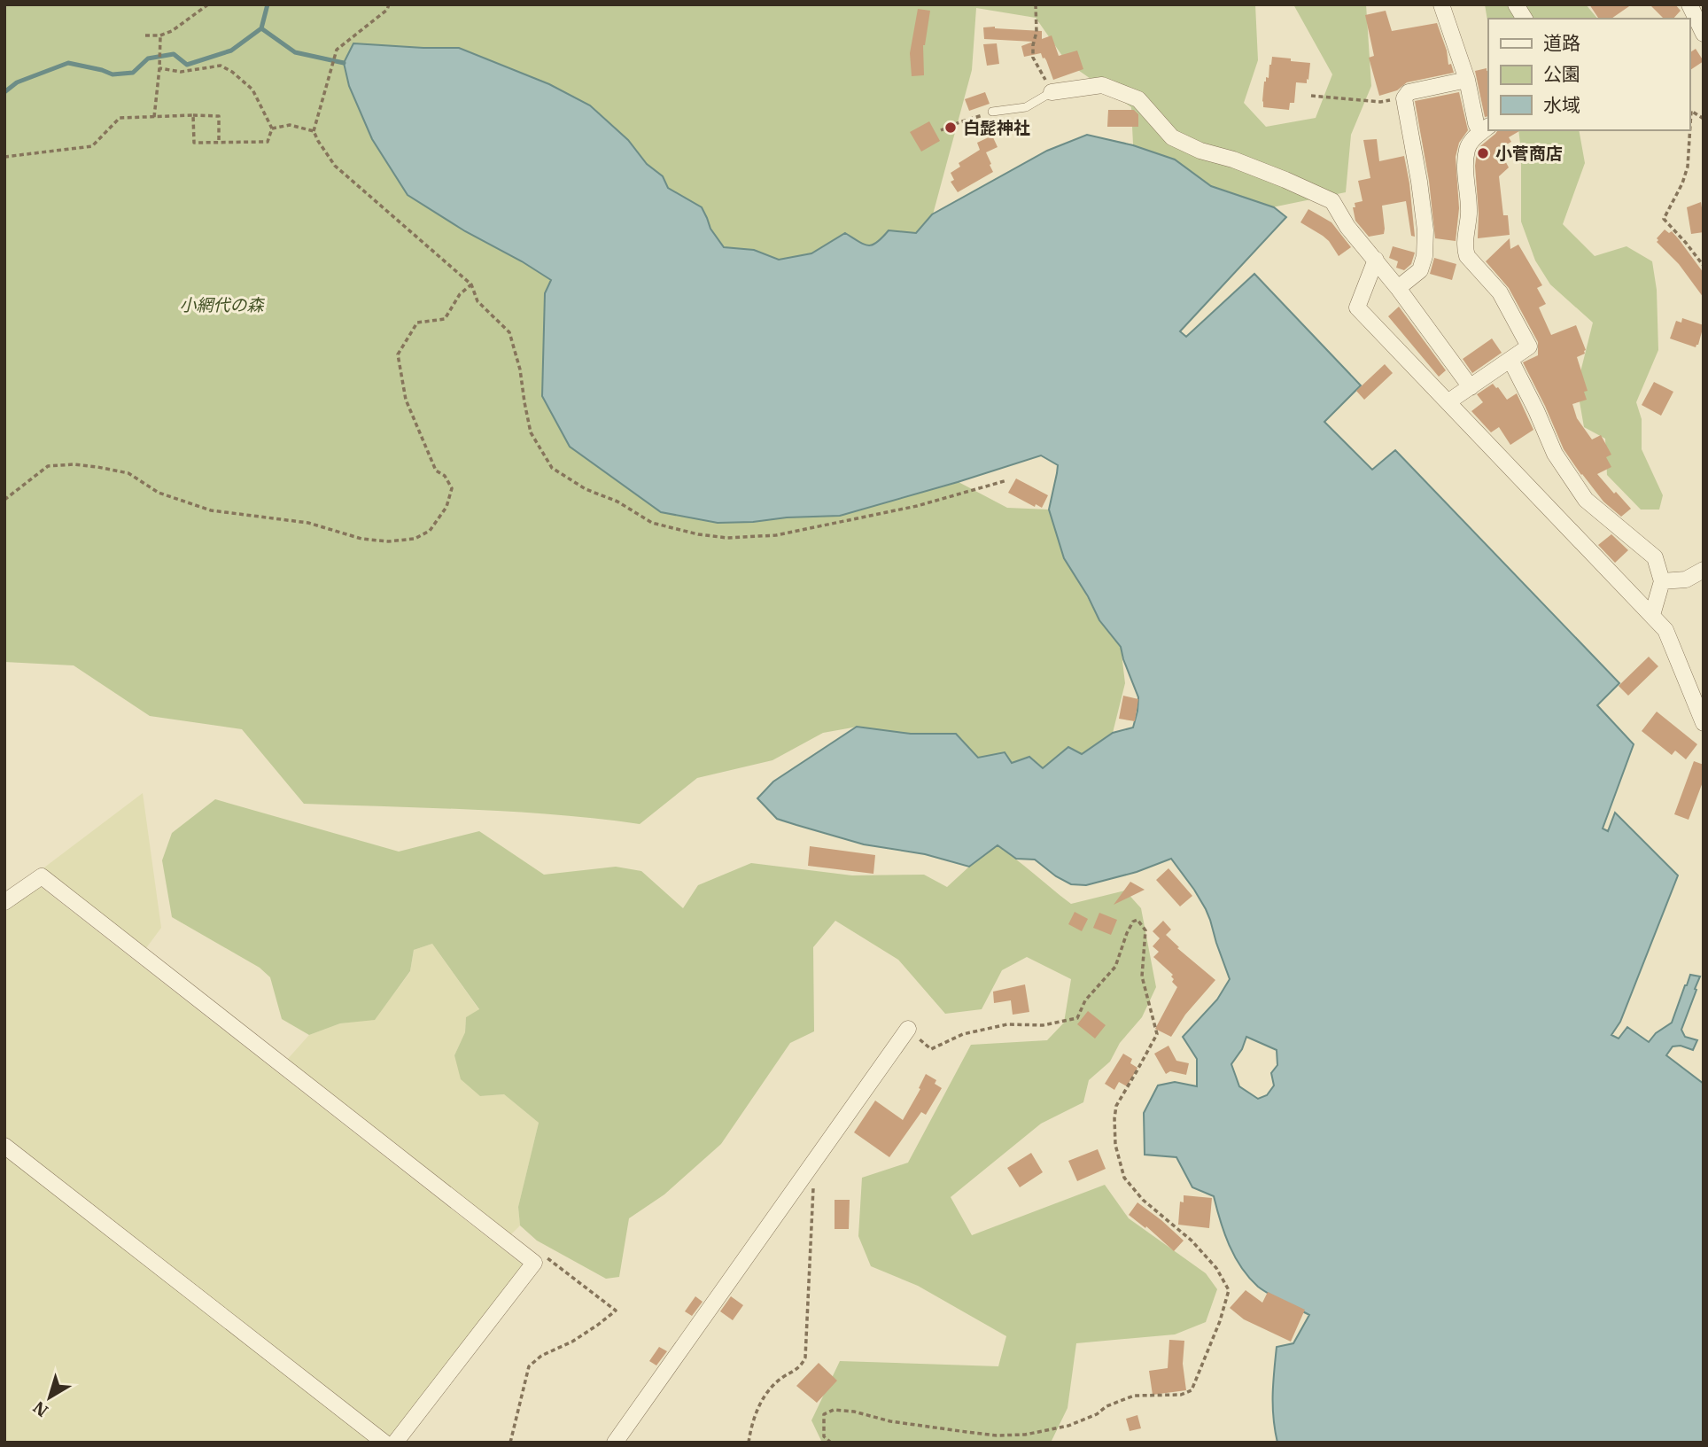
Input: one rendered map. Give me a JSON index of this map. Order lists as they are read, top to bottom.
{
  "parks": ["小網代の森"],
  "places": ["白髭神社", "小菅商店"],
  "legend": ["道路", "公園", "水域"],
  "north": "bottom left"
}
